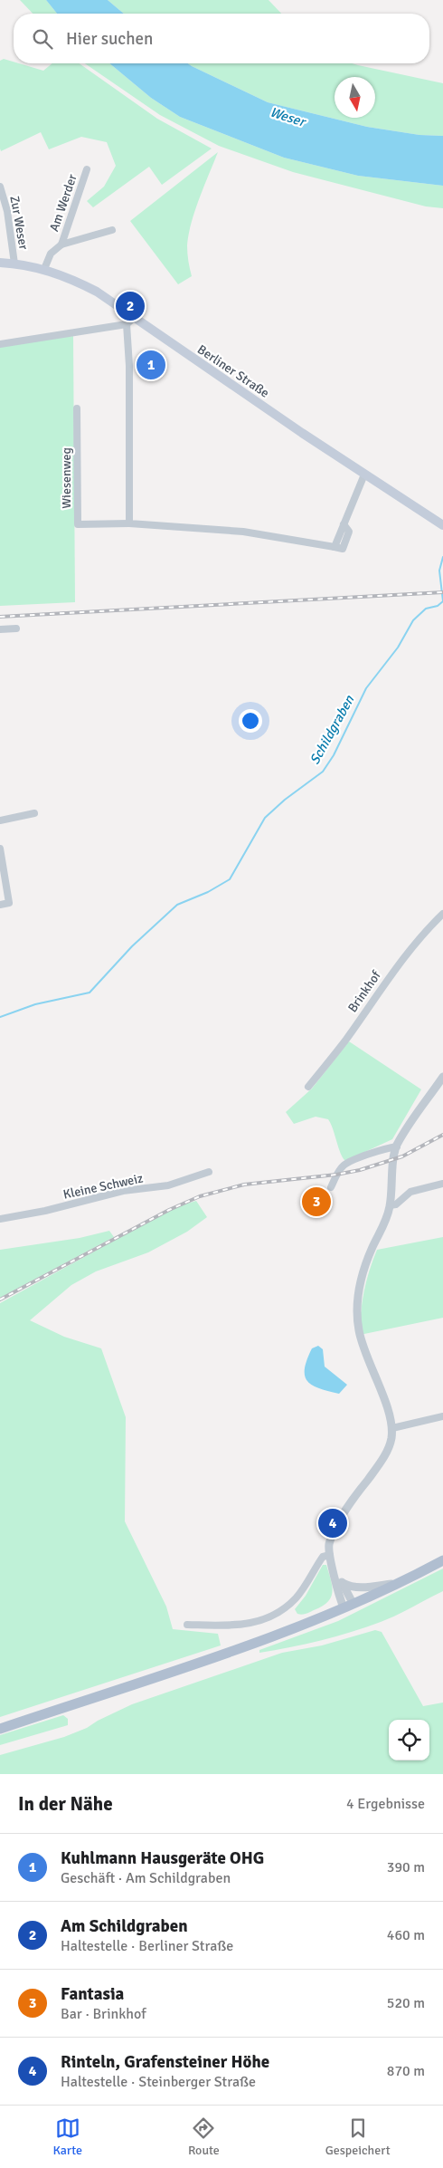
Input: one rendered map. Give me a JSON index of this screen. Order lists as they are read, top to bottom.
{
  "streets": {
    "main road": ["Berliner Straße"],
    "street": [
      "Am Werder",
      "Zur Weser",
      "Wiesenweg",
      "Brinkhof",
      "Kleine Schweiz"
    ]
  },
  "crossings": [
    ["Am Werder", "Berliner Straße"],
    ["Zur Weser", "Berliner Straße"]
  ],
  "water": ["Weser", "Schildgraben"],
  "north": "bottom",
  "page": {
    "search": "Hier suchen",
    "pins": [
      "2",
      "1",
      "3",
      "4"
    ],
    "heading": ["In der Nähe", "4 Ergebnisse"],
    "list": [
      {
        "mark": "1",
        "name": "Kuhlmann Hausgeräte OHG",
        "note": "Geschäft · Am Schildgraben",
        "value": "390 m"
      },
      {
        "mark": "2",
        "name": "Am Schildgraben",
        "note": "Haltestelle · Berliner Straße",
        "value": "460 m"
      },
      {
        "mark": "3",
        "name": "Fantasia",
        "note": "Bar · Brinkhof",
        "value": "520 m"
      },
      {
        "mark": "4",
        "name": "Rinteln, Grafensteiner Höhe",
        "note": "Haltestelle · Steinberger Straße",
        "value": "870 m"
      }
    ],
    "nav": ["Karte", "Route", "Gespeichert"]
  }
}
